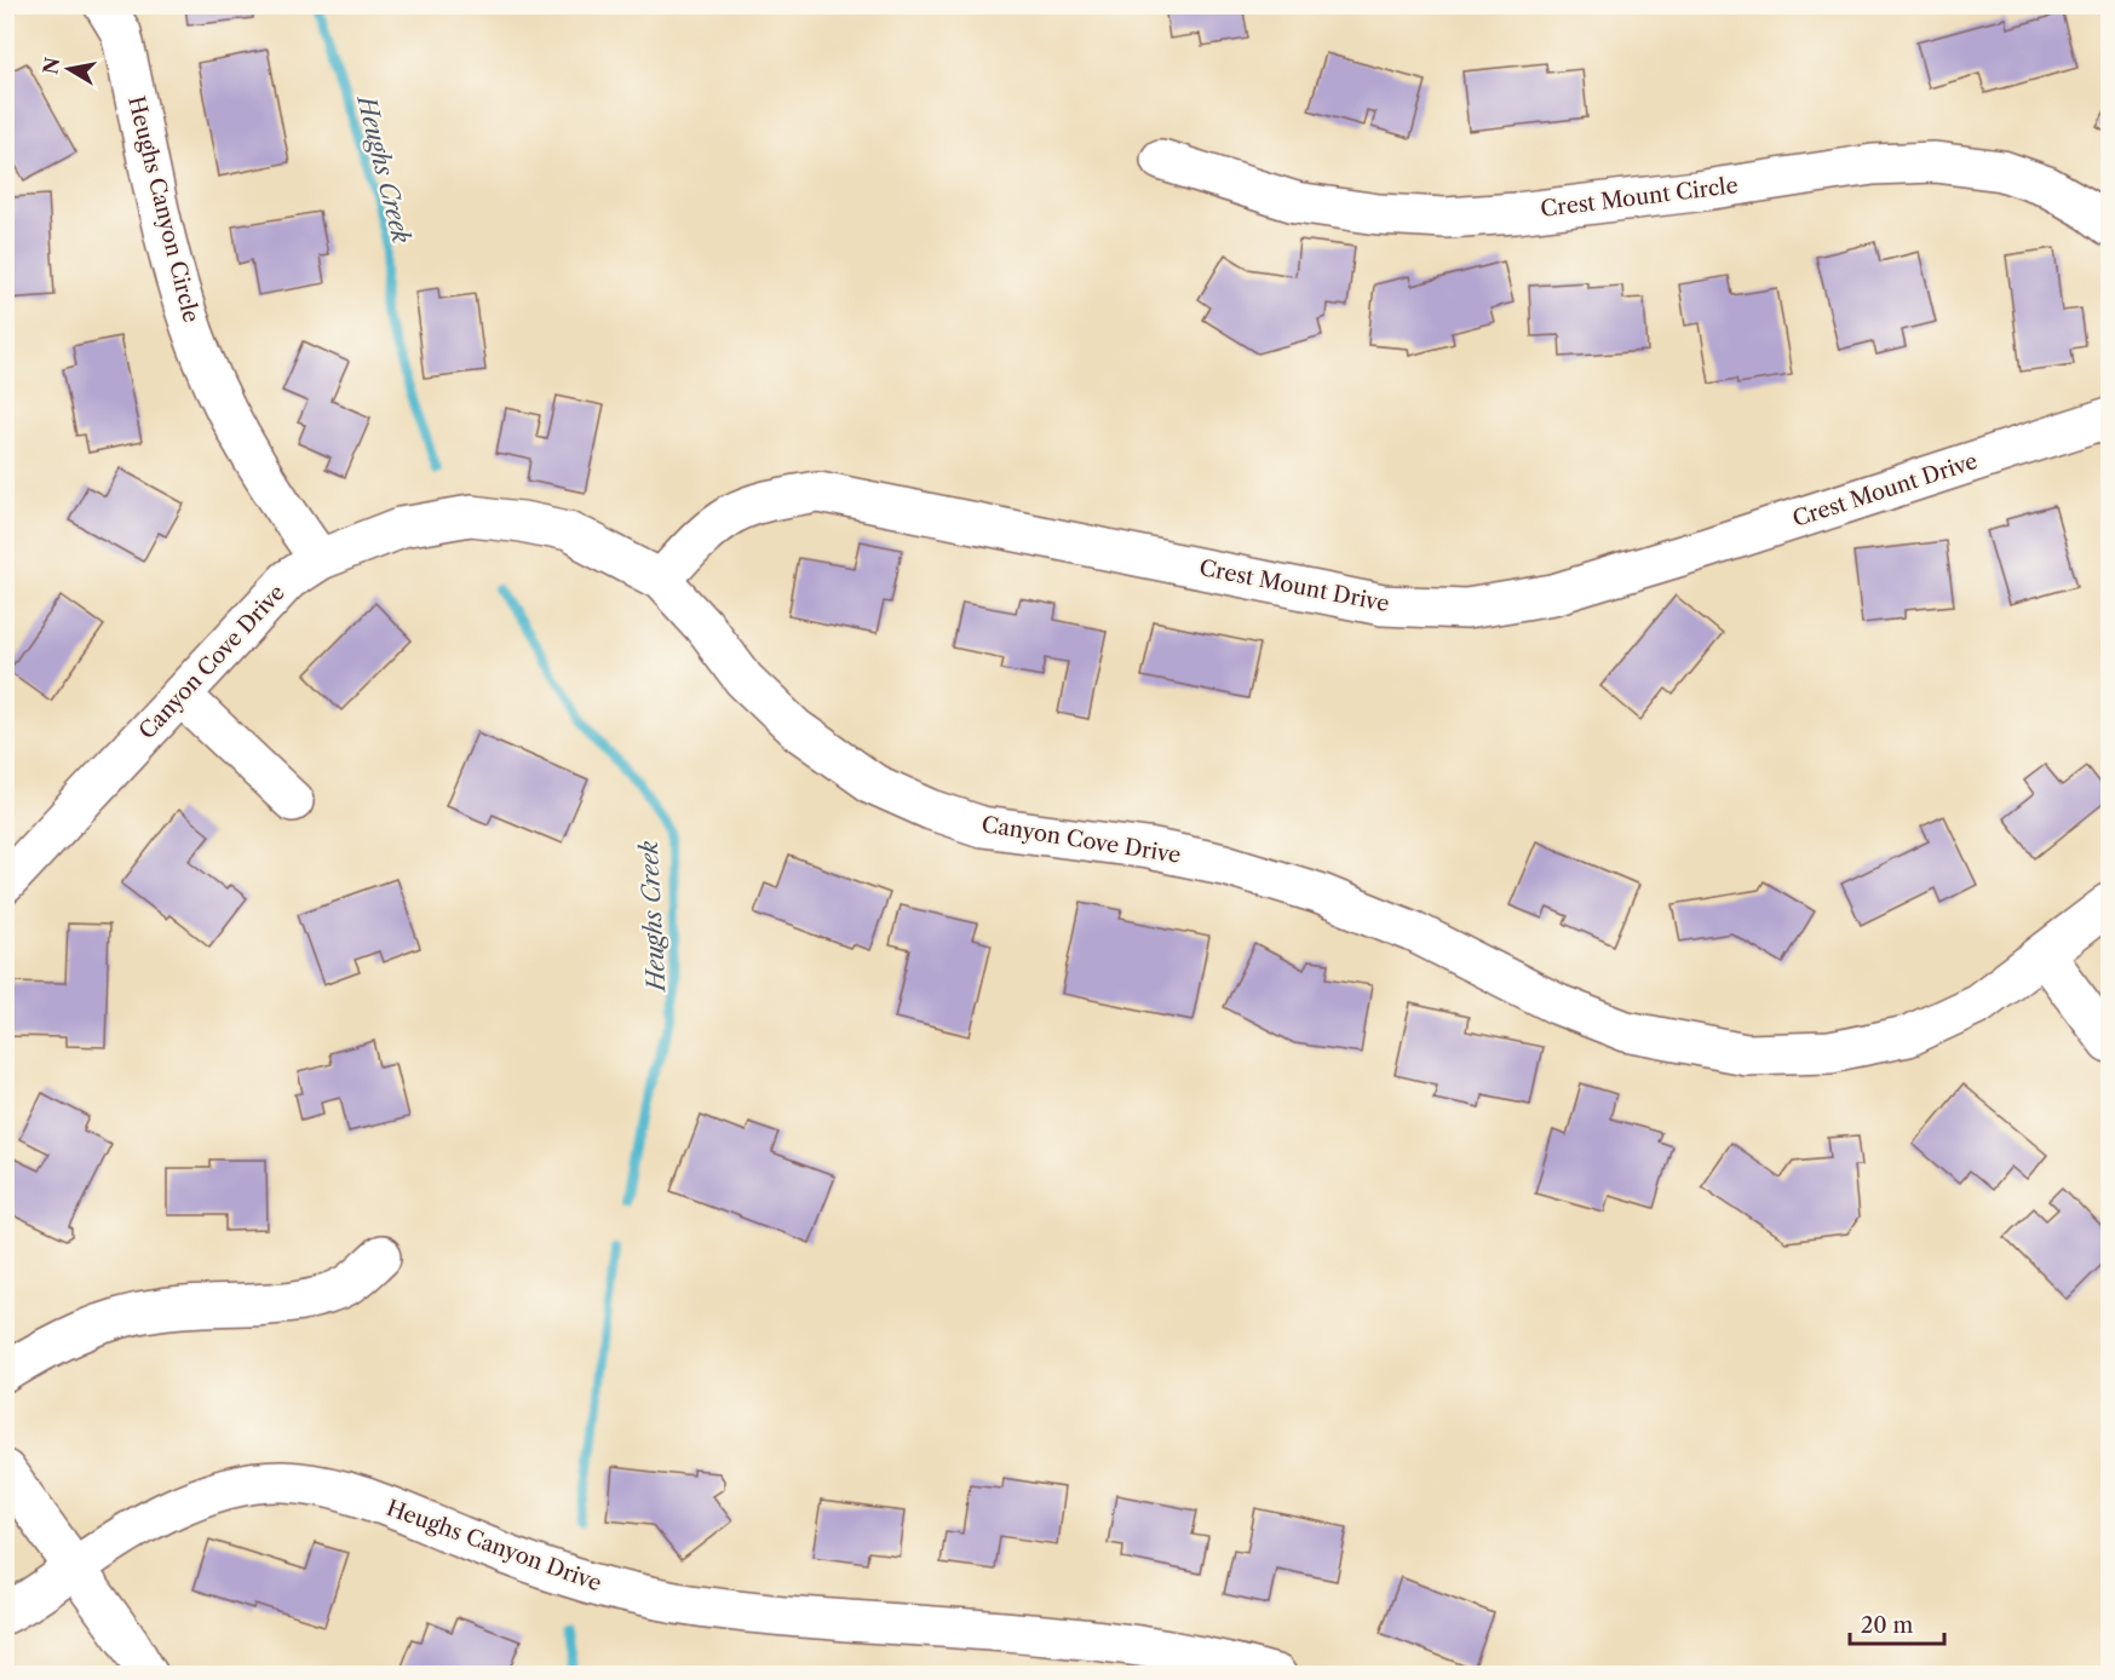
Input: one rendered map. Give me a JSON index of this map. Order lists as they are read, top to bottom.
{
  "streets": {
    "street": [
      "Crest Mount Circle",
      "Heughs Canyon Circle",
      "Crest Mount Drive",
      "Canyon Cove Drive",
      "Heughs Canyon Drive"
    ]
  },
  "crossings": [
    ["Heughs Canyon Circle", "Canyon Cove Drive"],
    ["Crest Mount Drive", "Canyon Cove Drive"]
  ],
  "water": ["Heughs Creek"],
  "scale_bar": "20 m",
  "north": "left"
}
